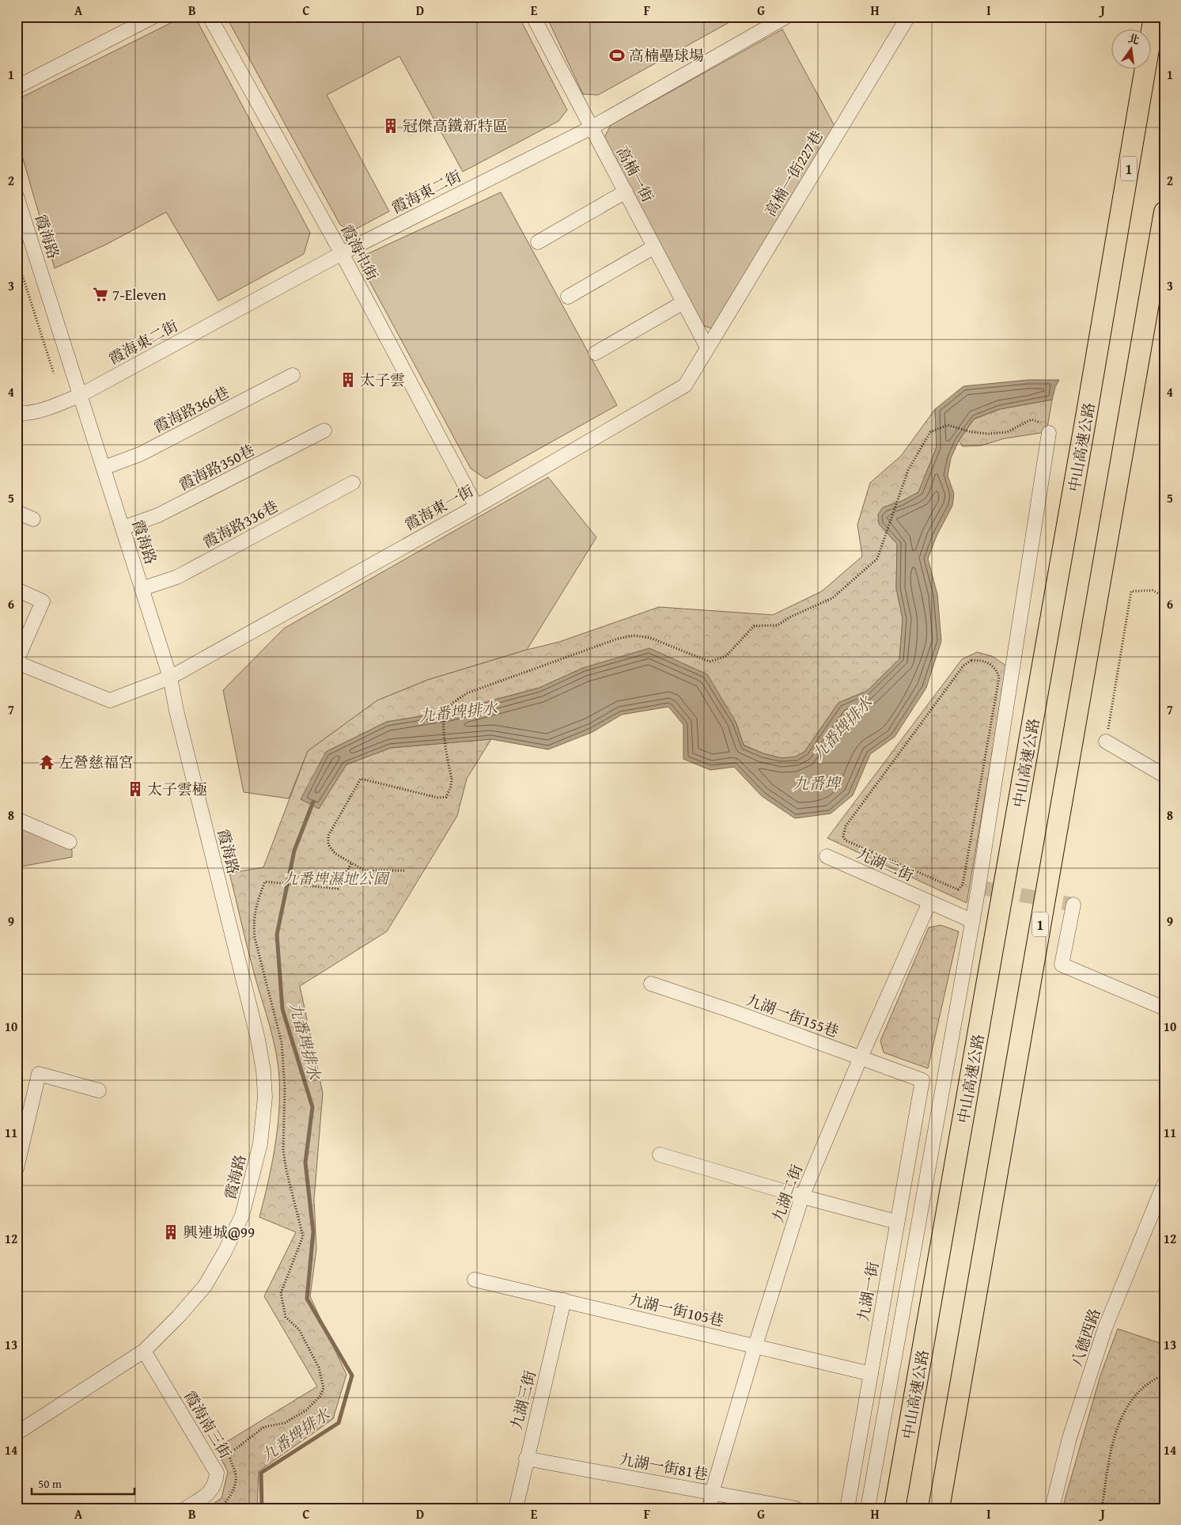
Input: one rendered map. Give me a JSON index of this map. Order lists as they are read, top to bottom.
{
  "streets": {
    "highway": ["1", "中山高速公路"],
    "street": [
      "高楠一街227巷",
      "高楠一街",
      "霞海東二街",
      "霞海路",
      "霞海中街",
      "霞海路366巷",
      "霞海路350巷",
      "霞海東一街",
      "霞海路336巷",
      "九湖二街",
      "九湖一街155巷",
      "九湖一街",
      "九湖一街105巷",
      "八德西路",
      "九湖三街",
      "霞海南三街",
      "九湖一街81巷"
    ]
  },
  "crossings": [
    ["高楠一街227巷", "高楠一街"],
    ["高楠一街227巷", "霞海東一街"],
    ["高楠一街", "霞海東二街"],
    ["高楠一街", "霞海東一街"],
    ["霞海東二街", "霞海路"],
    ["霞海東二街", "霞海中街"],
    ["霞海路", "霞海路366巷"],
    ["霞海路", "霞海路350巷"],
    ["霞海路", "霞海東一街"],
    ["霞海路", "霞海路336巷"],
    ["霞海路", "霞海南三街"],
    ["霞海中街", "霞海東一街"],
    ["九湖二街", "九湖一街155巷"],
    ["九湖二街", "九湖一街105巷"],
    ["九湖二街", "九湖一街81巷"],
    ["九湖一街155巷", "九湖一街"],
    ["九湖一街", "九湖一街105巷"],
    ["九湖一街105巷", "九湖三街"],
    ["九湖三街", "九湖一街81巷"]
  ],
  "water": ["九番埤排水", "九番埤"],
  "parks": ["九番埤濕地公園"],
  "places": {
    "sports": ["高楠壘球場"],
    "building": [
      "冠傑高鐵新特區",
      "太子雲",
      "太子雲極",
      "興連城@99"
    ],
    "supermarket": ["7-Eleven"],
    "temple": ["左營慈福宮"]
  },
  "scale_bar": "50 m",
  "north": "top",
  "grid": {
    "columns": [
      "A",
      "B",
      "C",
      "D",
      "E",
      "F",
      "G",
      "H",
      "I",
      "J"
    ],
    "rows": [
      "1",
      "2",
      "3",
      "4",
      "5",
      "6",
      "7",
      "8",
      "9",
      "10",
      "11",
      "12",
      "13",
      "14"
    ]
  }
}
